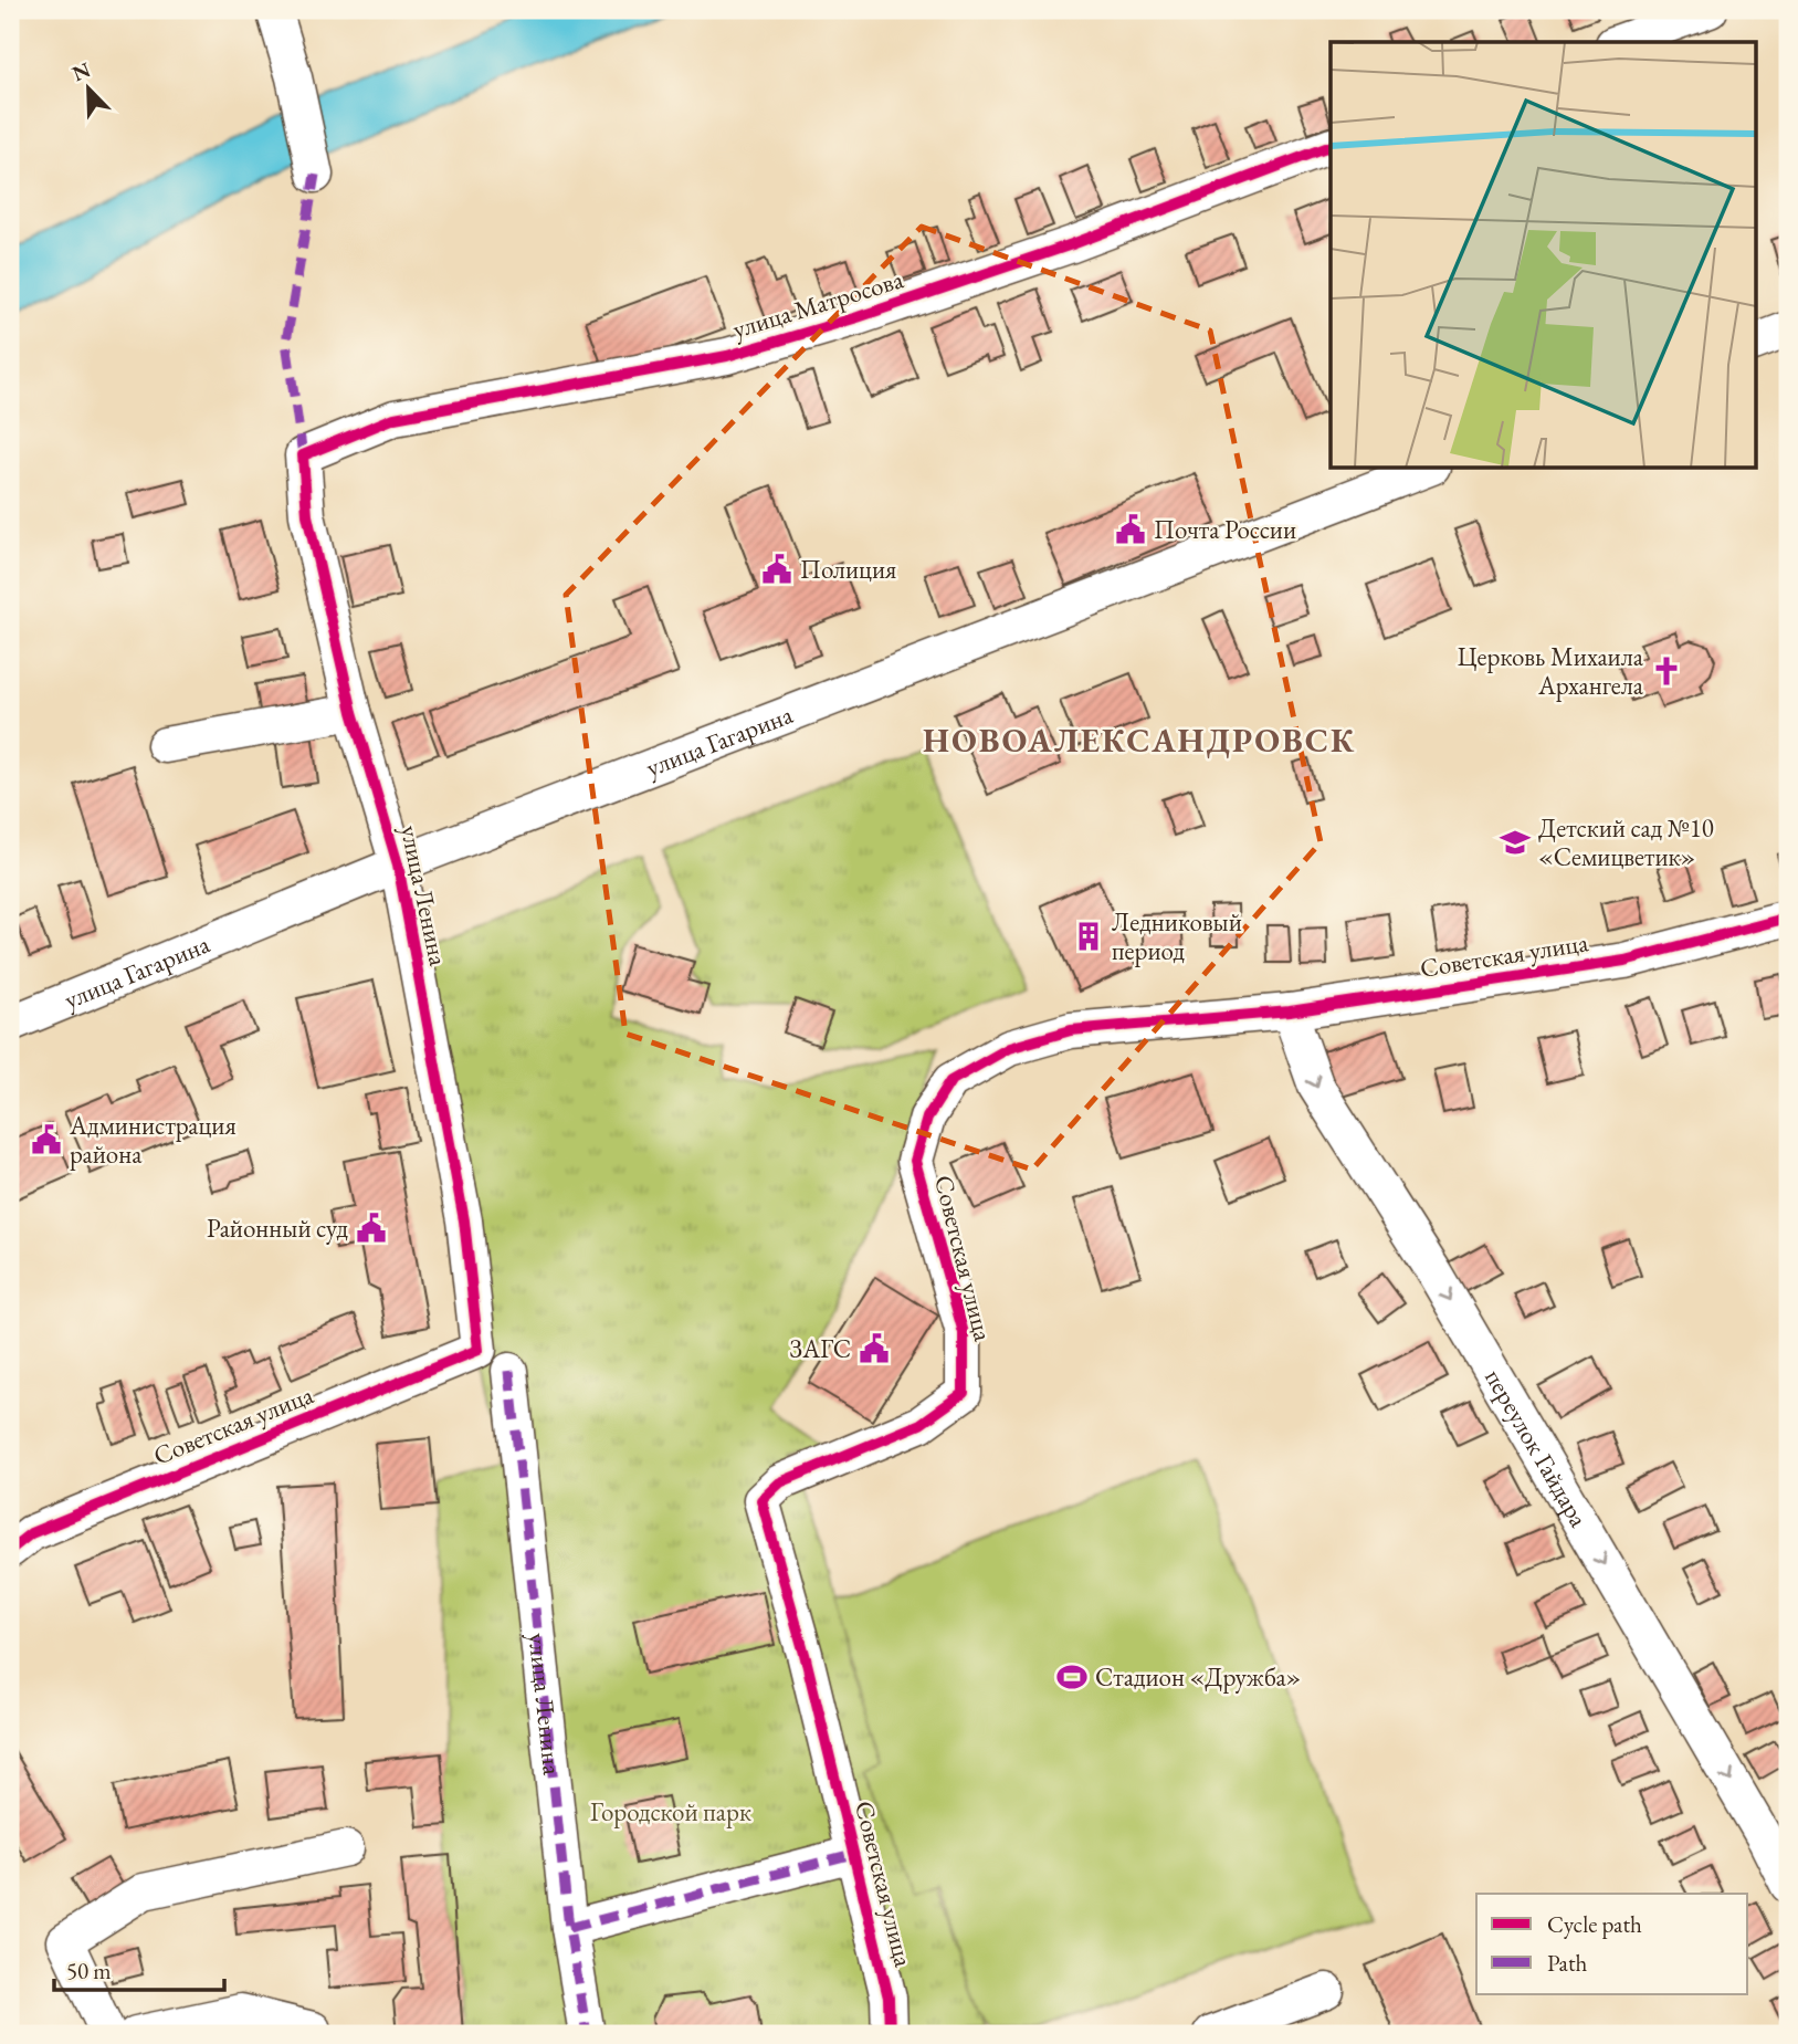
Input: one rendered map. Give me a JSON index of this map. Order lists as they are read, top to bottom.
{
  "streets": {
    "street": [
      "улица Матросова",
      "улица Гагарина",
      "улица Ленина",
      "Советская улица",
      "переулок Гайдара"
    ]
  },
  "crossings": [
    ["улица Матросова", "улица Ленина"],
    ["улица Гагарина", "улица Ленина"],
    ["улица Ленина", "Советская улица"],
    ["Советская улица", "переулок Гайдара"]
  ],
  "one_way": ["переулок Гайдара"],
  "districts": ["НОВОАЛЕКСАНДРОВСК"],
  "parks": ["Городской парк"],
  "places": {
    "public building": [
      "Почта России",
      "Полиция",
      "Администрация района",
      "Районный суд",
      "ЗАГС"
    ],
    "church": ["Церковь Михаила Архангела"],
    "school or university": ["Детский сад №10 «Семицветик»"],
    "building": ["Ледниковый период"],
    "sports": ["Стадион «Дружба»"]
  },
  "legend": ["Cycle path", "Path"],
  "scale_bar": "50 m",
  "north": "top left"
}
